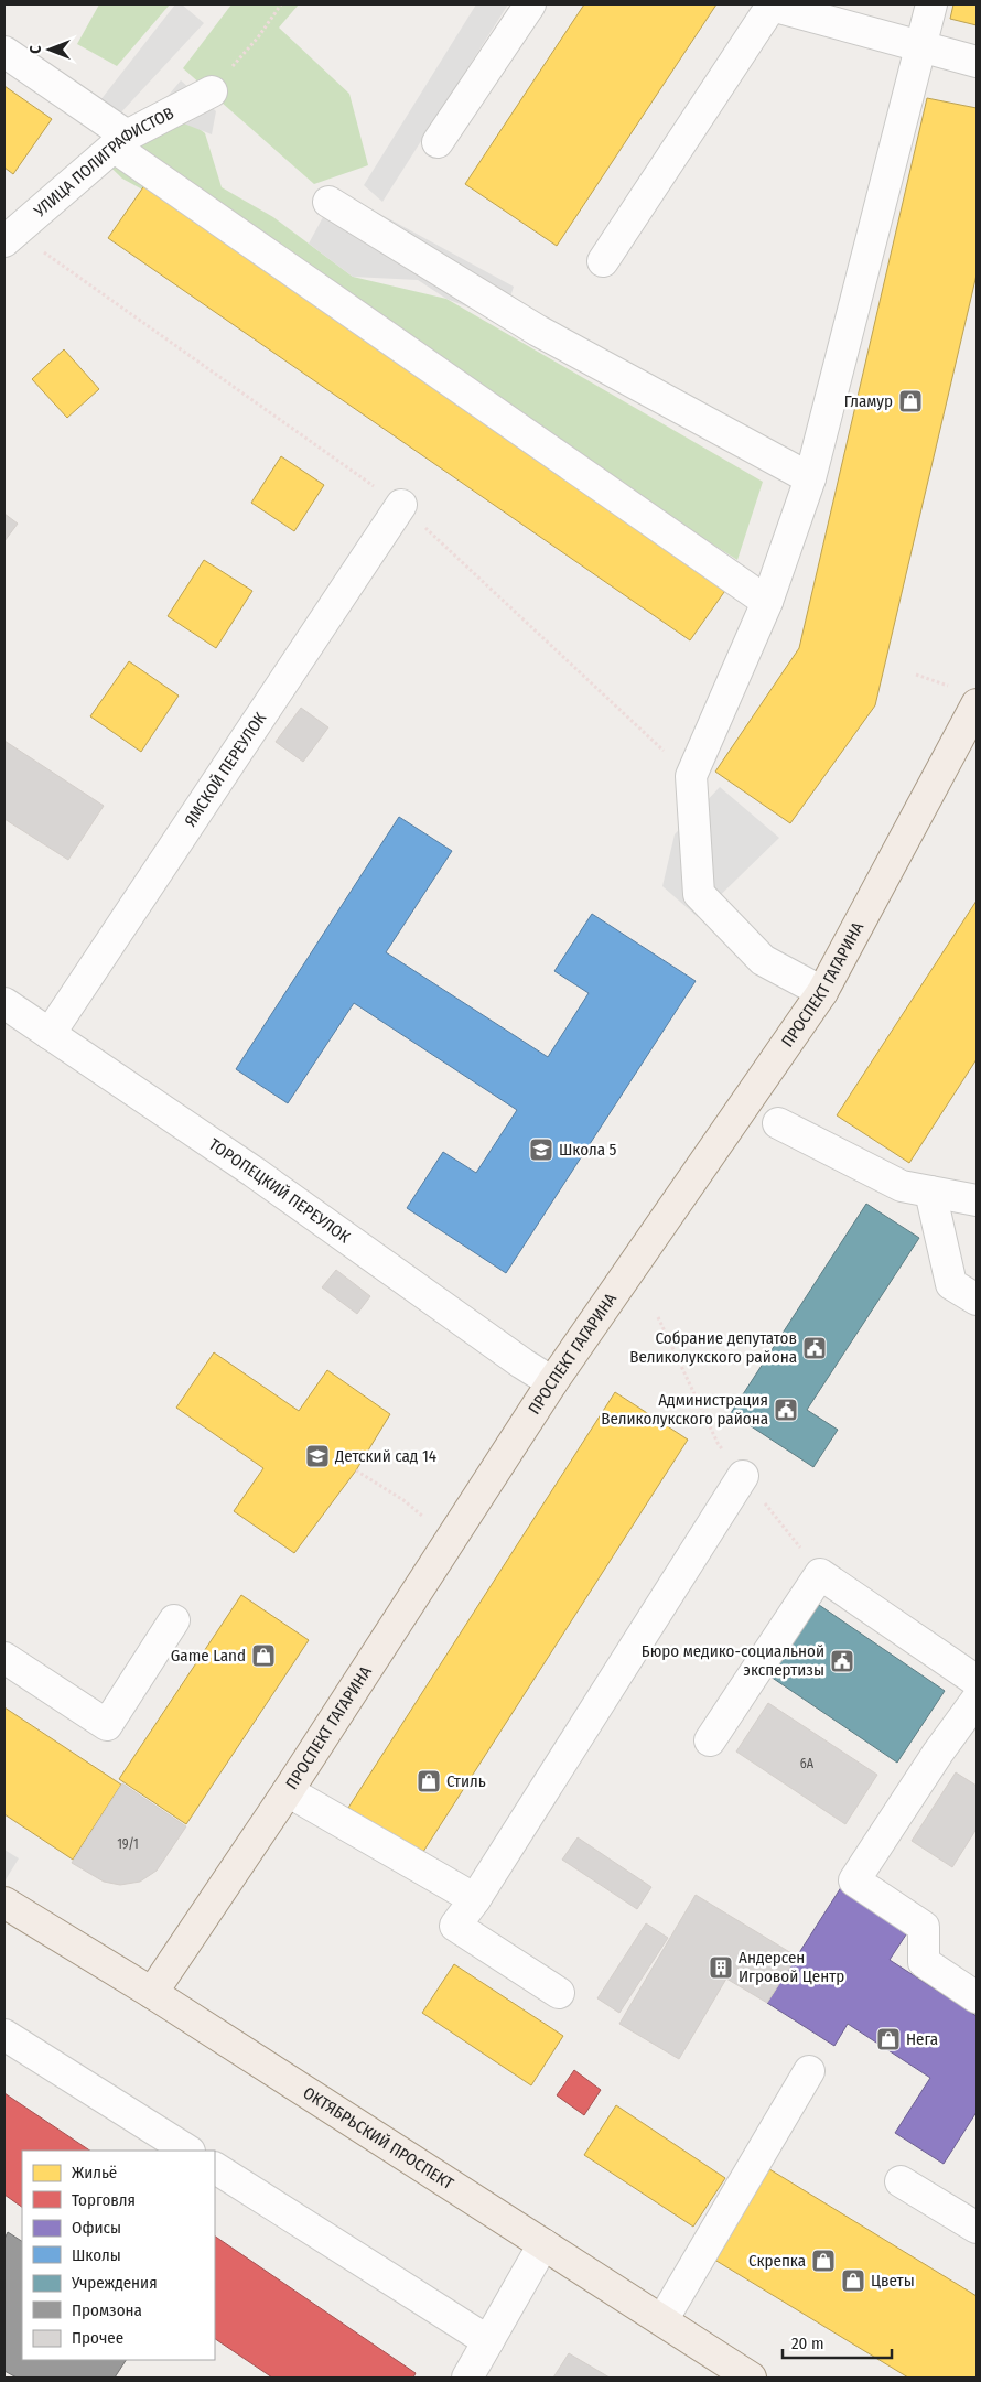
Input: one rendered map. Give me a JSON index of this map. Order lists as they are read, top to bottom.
{
  "streets": {
    "main road": ["ПРОСПЕКТ ГАГАРИНА", "ОКТЯБРЬСКИЙ ПРОСПЕКТ"],
    "street": ["УЛИЦА ПОЛИГРАФИСТОВ", "ЯМСКОЙ ПЕРЕУЛОК", "ТОРОПЕЦКИЙ ПЕРЕУЛОК"]
  },
  "crossings": [
    ["ЯМСКОЙ ПЕРЕУЛОК", "ТОРОПЕЦКИЙ ПЕРЕУЛОК"],
    ["ПРОСПЕКТ ГАГАРИНА", "ТОРОПЕЦКИЙ ПЕРЕУЛОК"],
    ["ПРОСПЕКТ ГАГАРИНА", "ОКТЯБРЬСКИЙ ПРОСПЕКТ"]
  ],
  "places": {
    "shop": [
      "Гламур",
      "Game Land",
      "Стиль",
      "Нега",
      "Скрепка",
      "Цветы"
    ],
    "school or university": ["Школа 5", "Детский сад 14"],
    "public building": ["Собрание депутатов Великолукского района", "Администрация Великолукского района", "Бюро медико-социальной экспертизы"],
    "building": ["Андерсен Игровой Центр"]
  },
  "house_numbers": ["6А", "19/1"],
  "legend": [
    "Жильё",
    "Торговля",
    "Офисы",
    "Школы",
    "Учреждения",
    "Промзона",
    "Прочее"
  ],
  "scale_bar": "20 m",
  "north": "left"
}
